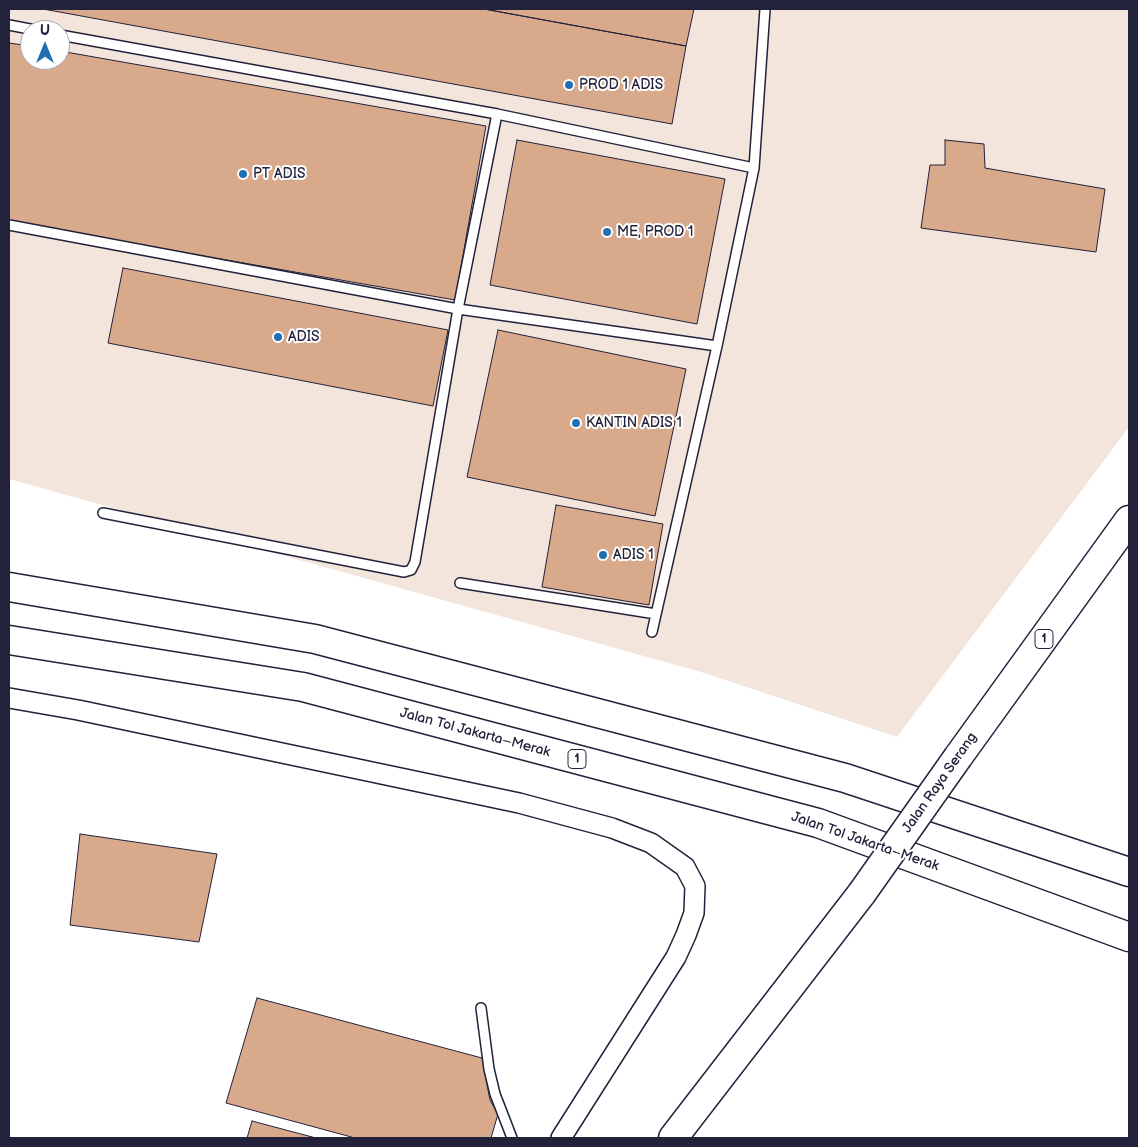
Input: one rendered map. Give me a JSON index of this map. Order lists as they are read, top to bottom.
{
  "streets": {
    "highway": ["1", "Jalan Tol Jakarta–Merak", "Jalan Raya Serang"]
  },
  "places": [
    "PROD 1 ADIS",
    "PT ADIS",
    "ME, PROD 1",
    "ADIS",
    "KANTIN ADIS 1",
    "ADIS 1"
  ],
  "north": "top"
}
